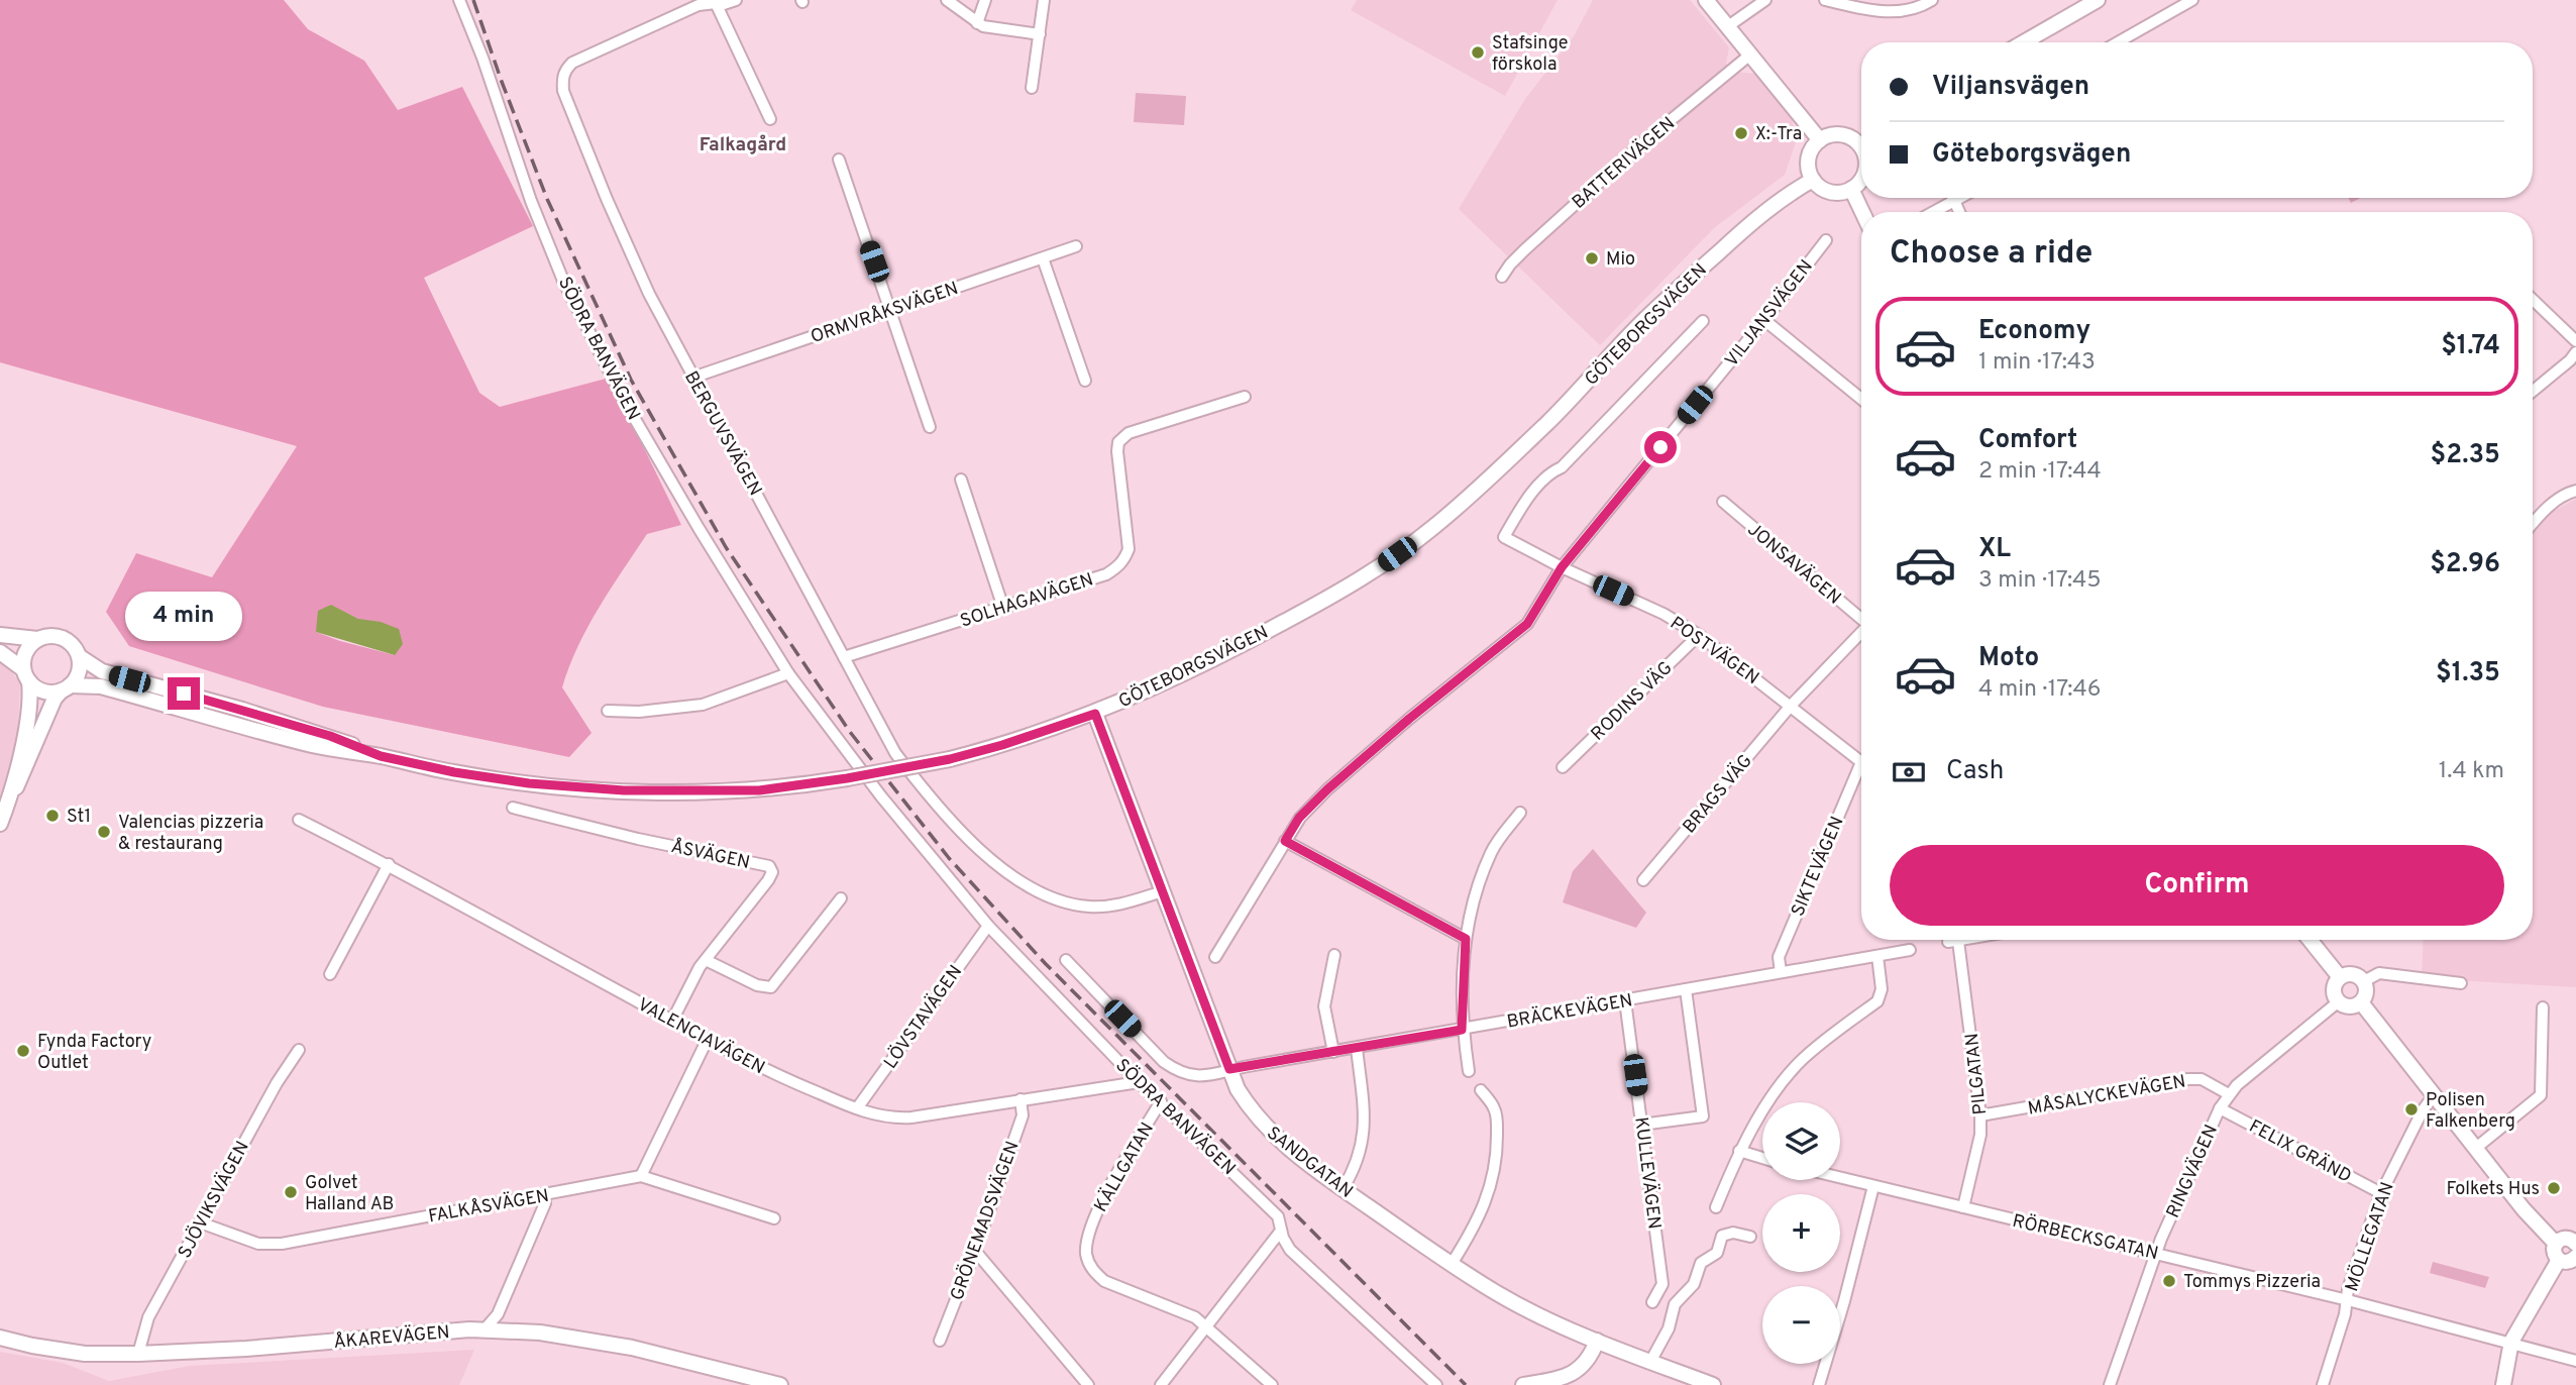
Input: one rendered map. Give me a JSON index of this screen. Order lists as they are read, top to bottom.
{
  "streets": {
    "main road": ["GÖTEBORGSVÄGEN", "SANDGATAN", "ÅKAREVÄGEN"],
    "street": [
      "BATTERIVÄGEN",
      "ORMVRÅKSVÄGEN",
      "VILJANSVÄGEN",
      "SÖDRA BANVÄGEN",
      "BERGUVSVÄGEN",
      "JONSAVÄGEN",
      "SOLHAGAVÄGEN",
      "POSTVÄGEN",
      "RODINS VÄG",
      "BRAGS VÄG",
      "ÅSVÄGEN",
      "SIKTEVÄGEN",
      "BRÄCKEVÄGEN",
      "LÖVSTAVÄGEN",
      "VALENCIAVÄGEN",
      "PILGATAN",
      "MÅSALYCKEVÄGEN",
      "FELIX GRÄND",
      "KÄLLGATAN",
      "RINGVÄGEN",
      "KULLEVÄGEN",
      "SJÖVIKSVÄGEN",
      "FALKÅSVÄGEN",
      "GRÖNEMADSVÄGEN",
      "RÖRBECKSGATAN",
      "MÖLLEGATAN"
    ]
  },
  "crossings": [
    ["ORMVRÅKSVÄGEN", "BERGUVSVÄGEN"],
    ["VILJANSVÄGEN", "POSTVÄGEN"],
    ["GÖTEBORGSVÄGEN", "SANDGATAN"],
    ["SÖDRA BANVÄGEN", "LÖVSTAVÄGEN"],
    ["SÖDRA BANVÄGEN", "VALENCIAVÄGEN"],
    ["SÖDRA BANVÄGEN", "KÄLLGATAN"],
    ["BERGUVSVÄGEN", "SOLHAGAVÄGEN"],
    ["BERGUVSVÄGEN", "SANDGATAN"],
    ["POSTVÄGEN", "RODINS VÄG"],
    ["POSTVÄGEN", "BRAGS VÄG"],
    ["ÅSVÄGEN", "VALENCIAVÄGEN"],
    ["SIKTEVÄGEN", "BRÄCKEVÄGEN"],
    ["BRÄCKEVÄGEN", "SANDGATAN"],
    ["BRÄCKEVÄGEN", "KULLEVÄGEN"],
    ["LÖVSTAVÄGEN", "VALENCIAVÄGEN"],
    ["VALENCIAVÄGEN", "GRÖNEMADSVÄGEN"],
    ["PILGATAN", "MÅSALYCKEVÄGEN"],
    ["PILGATAN", "RÖRBECKSGATAN"],
    ["MÅSALYCKEVÄGEN", "RINGVÄGEN"],
    ["FELIX GRÄND", "RINGVÄGEN"],
    ["FELIX GRÄND", "MÖLLEGATAN"],
    ["RINGVÄGEN", "RÖRBECKSGATAN"],
    ["SJÖVIKSVÄGEN", "FALKÅSVÄGEN"],
    ["SJÖVIKSVÄGEN", "ÅKAREVÄGEN"],
    ["RÖRBECKSGATAN", "MÖLLEGATAN"]
  ],
  "districts": ["Falkagård"],
  "places": [
    "Stafsinge förskola",
    "X:-Tra",
    "Mio",
    "St1",
    "Valencias pizzeria & restaurang",
    "Fynda Factory Outlet",
    "Polisen Falkenberg",
    "Folkets Hus",
    "Golvet Halland AB",
    "Tommys Pizzeria"
  ],
  "page": {
    "banner": ["Viljansvägen", "Göteborgsvägen"],
    "heading": "Choose a ride",
    "list": [
      {
        "name": "Economy",
        "note": "1 min · 17:43",
        "value": "$1.74"
      },
      {
        "name": "Comfort",
        "note": "2 min · 17:44",
        "value": "$2.35"
      },
      {
        "name": "XL",
        "note": "3 min · 17:45",
        "value": "$2.96"
      },
      {
        "name": "Moto",
        "note": "4 min · 17:46",
        "value": "$1.35"
      }
    ],
    "bubble": "4 min",
    "pay": ["Cash", "1.4 km"],
    "buttons": "Confirm",
    "map_buttons": ["+", "−"]
  }
}
